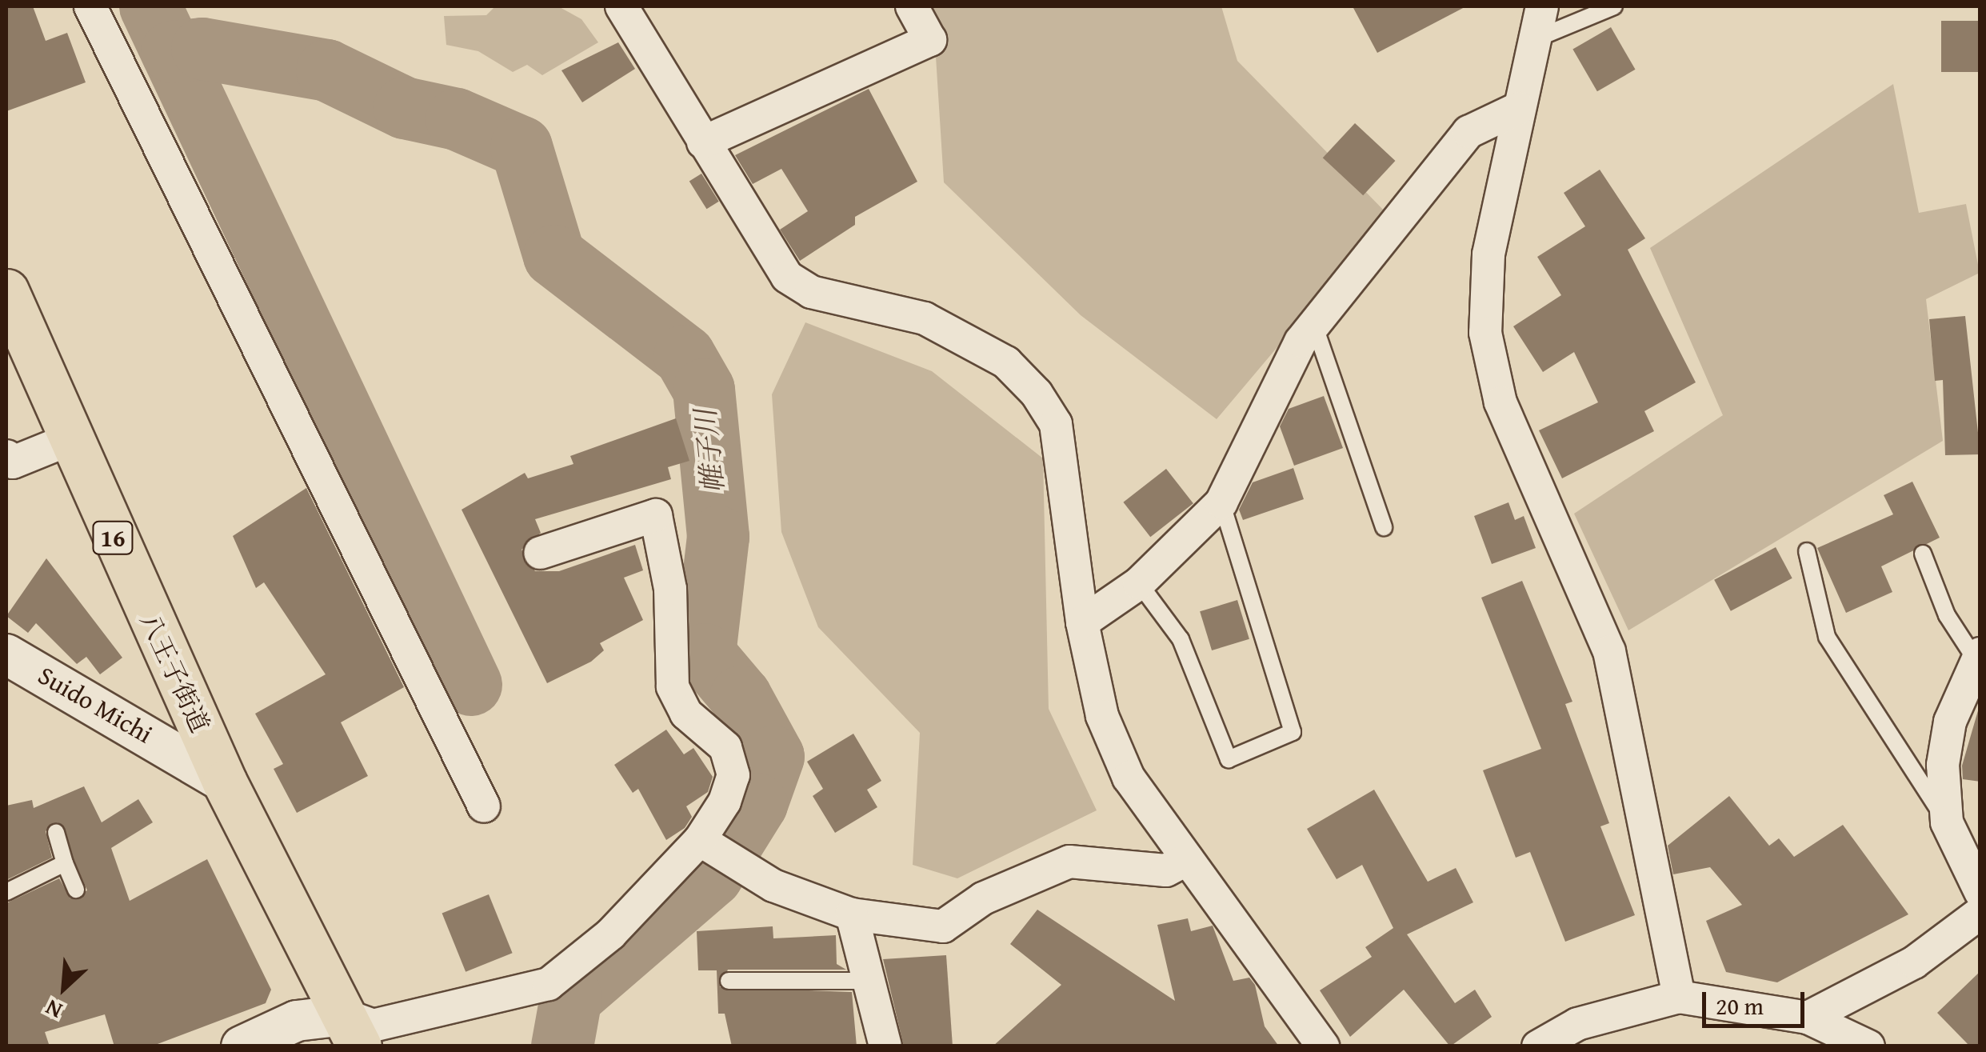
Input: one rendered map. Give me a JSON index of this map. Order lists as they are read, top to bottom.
{
  "streets": {
    "highway": ["16", "八王子街道"],
    "street": ["Suido Michi"]
  },
  "crossings": [
    ["八王子街道", "Suido Michi"]
  ],
  "water": ["帷子川"],
  "scale_bar": "20 m",
  "north": "bottom left"
}
